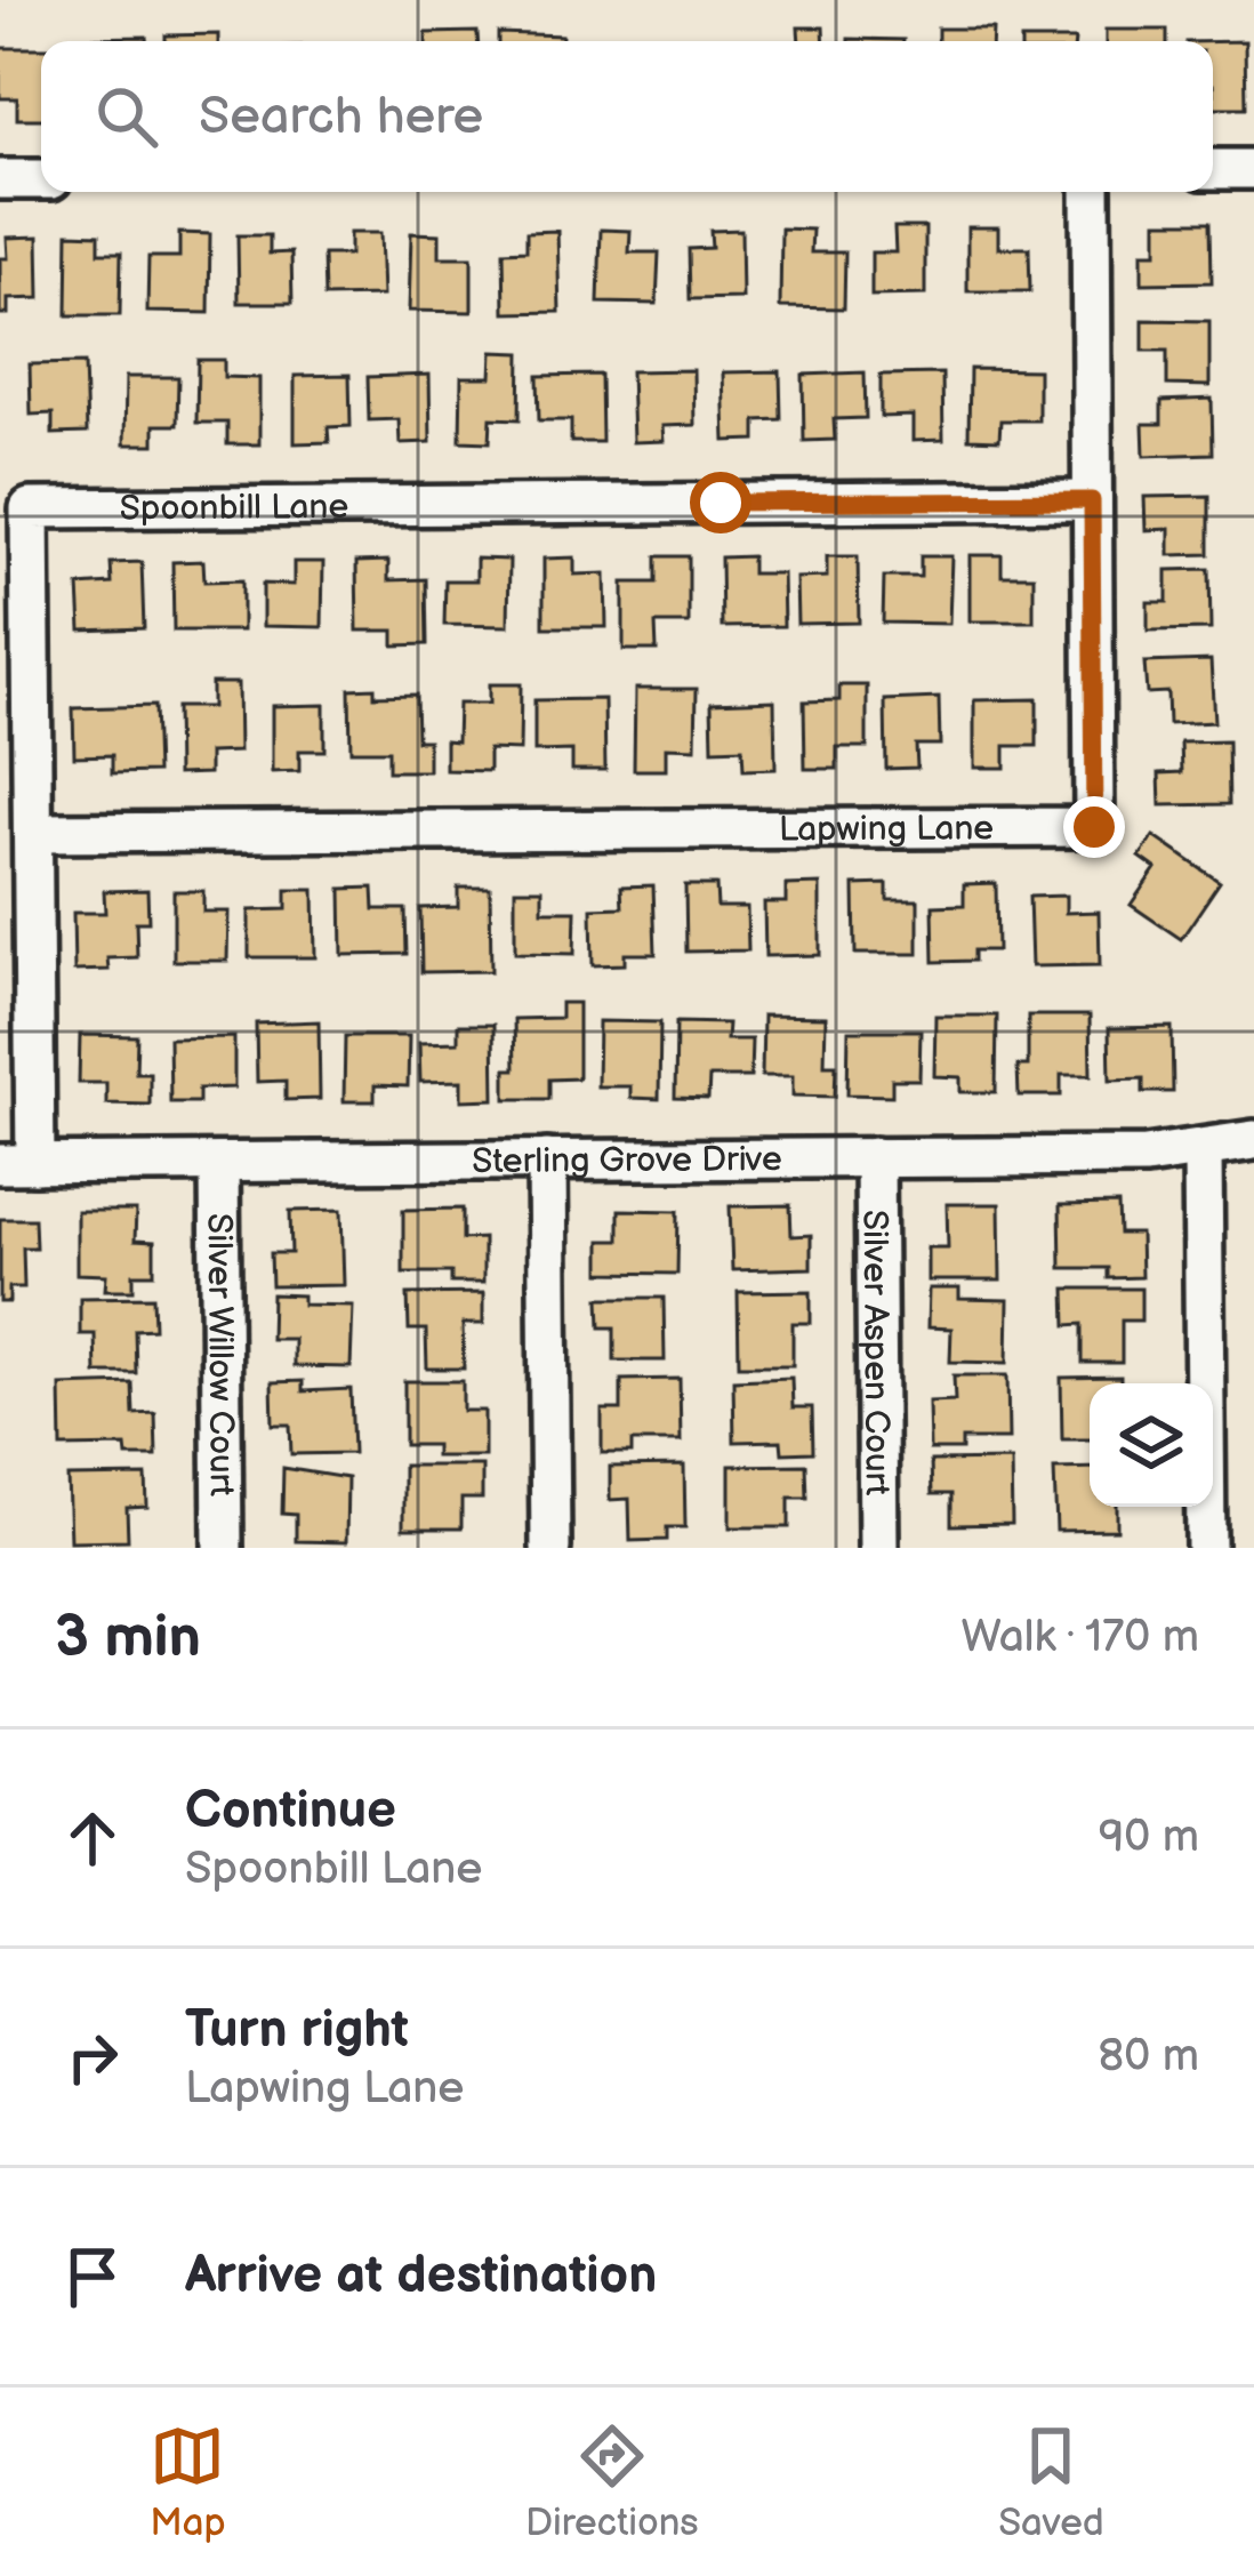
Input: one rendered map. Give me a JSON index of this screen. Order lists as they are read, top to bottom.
{
  "streets": {
    "street": [
      "Spoonbill Lane",
      "Lapwing Lane",
      "Sterling Grove Drive",
      "Silver Aspen Court",
      "Silver Willow Court"
    ]
  },
  "crossings": [
    ["Spoonbill Lane", "Lapwing Lane"],
    ["Spoonbill Lane", "Sterling Grove Drive"],
    ["Sterling Grove Drive", "Silver Aspen Court"],
    ["Sterling Grove Drive", "Silver Willow Court"]
  ],
  "page": {
    "search": "Search here",
    "heading": ["3 min", "Walk · 170 m"],
    "list": [
      ["Continue", "Spoonbill Lane", "90 m"],
      ["Turn right", "Lapwing Lane", "80 m"],
      "Arrive at destination"
    ],
    "nav": ["Map", "Directions", "Saved"]
  }
}
